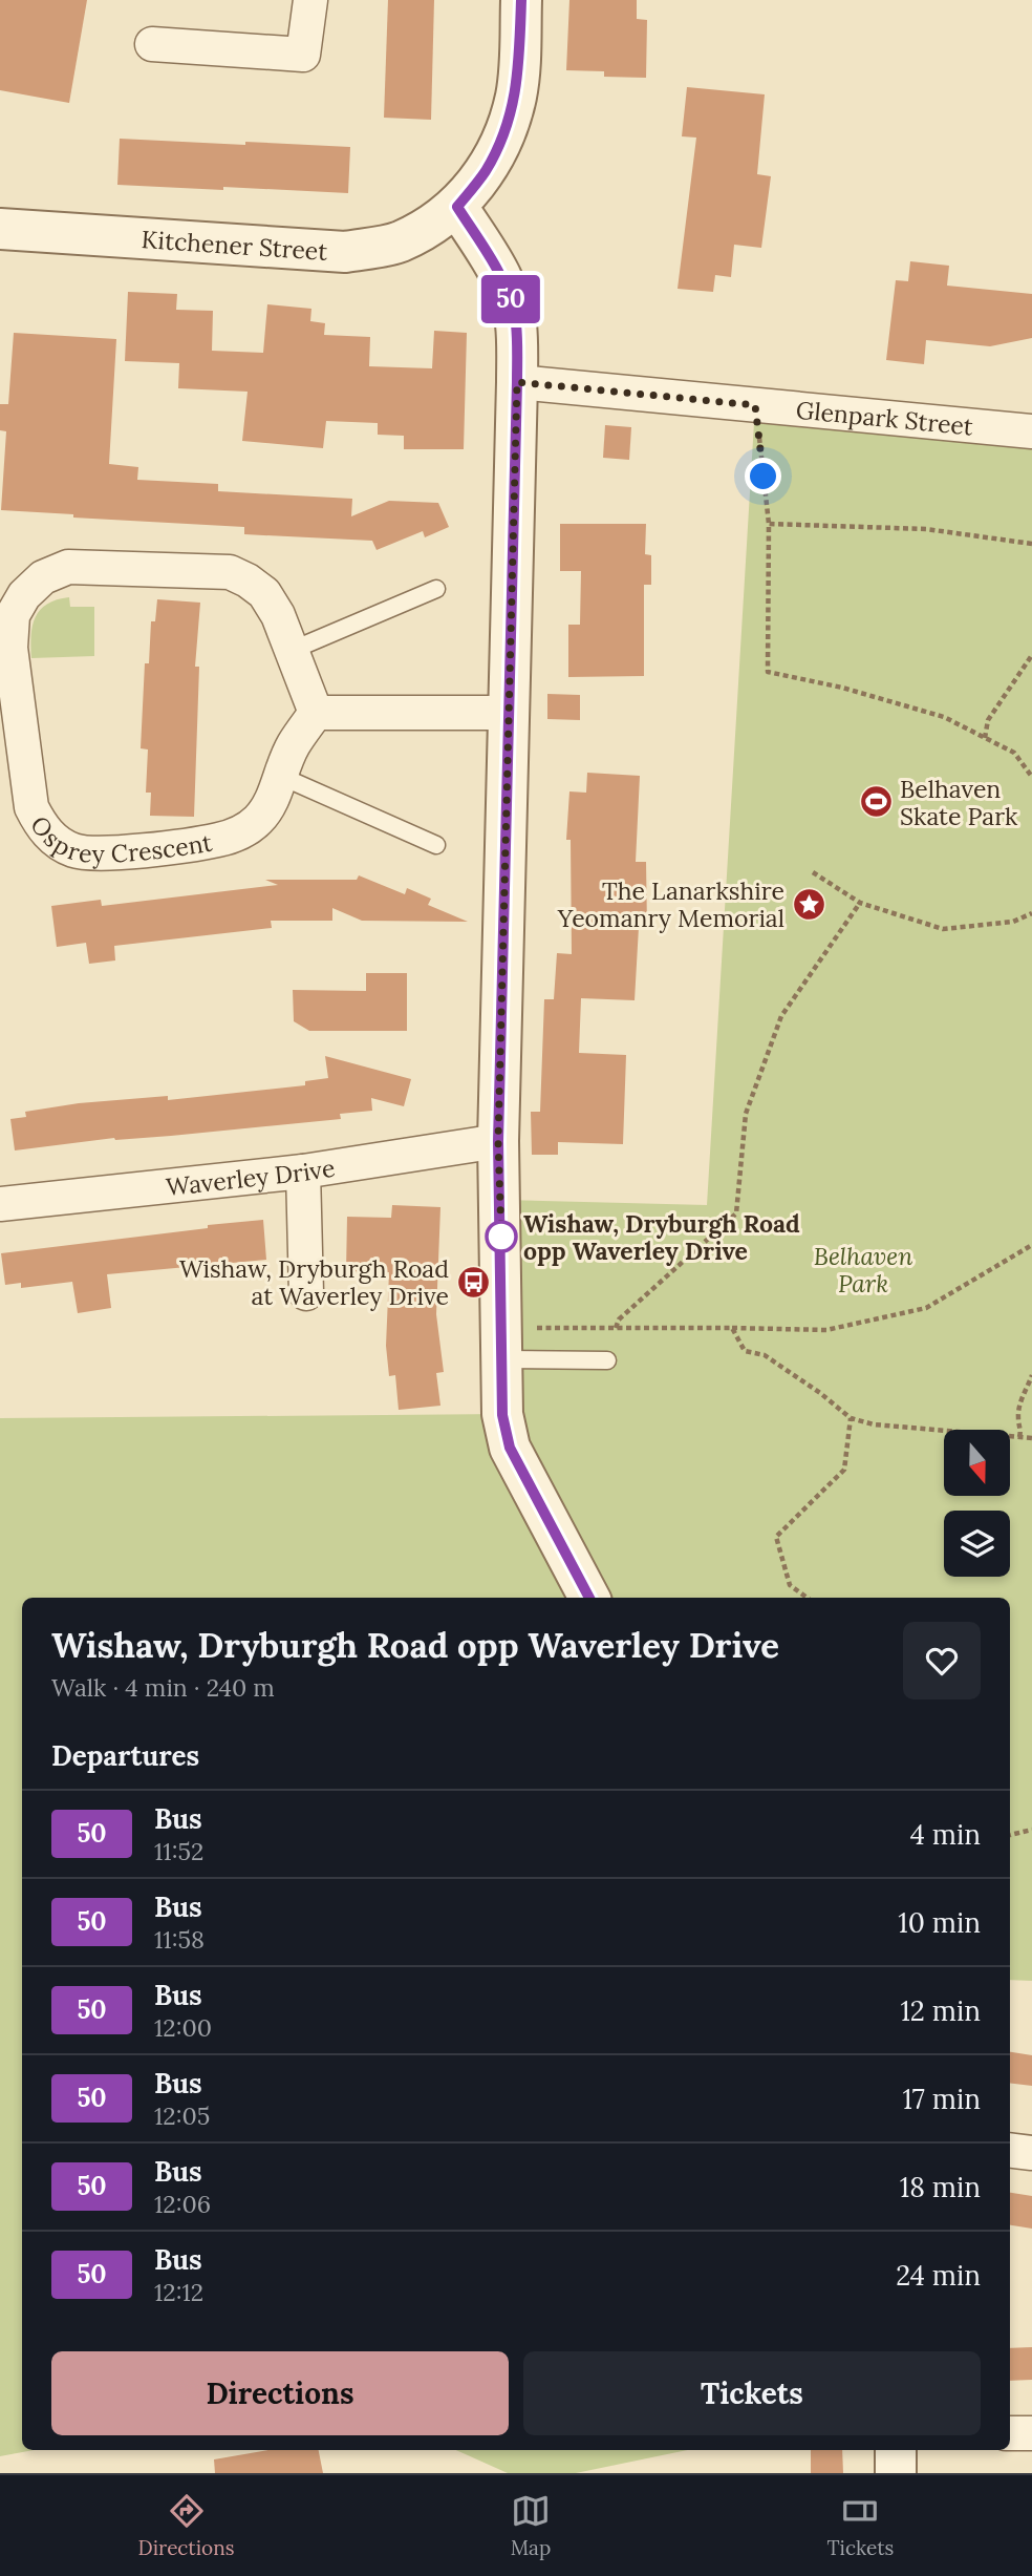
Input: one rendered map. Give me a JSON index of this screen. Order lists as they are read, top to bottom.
{
  "streets": {
    "street": [
      "Kitchener Street",
      "Glenpark Street",
      "Osprey Crescent",
      "Waverley Drive"
    ]
  },
  "parks": ["Belhaven Park"],
  "places": {
    "sports": ["Belhaven Skate Park"],
    "place": ["The Lanarkshire Yeomanry Memorial"],
    "other": ["Wishaw, Dryburgh Road opp Waverley Drive"],
    "bus stop": ["Wishaw, Dryburgh Road at Waverley Drive"]
  },
  "lines": ["bus line 50"],
  "north": "bottom",
  "page": {
    "on_map": "50",
    "heading": [
      ["Wishaw, Dryburgh Road opp Waverley Drive", "Walk · 4 min · 240 m"],
      "Departures"
    ],
    "list": [
      {
        "mark": "50",
        "name": "Bus",
        "note": "11:52",
        "value": "4 min"
      },
      {
        "mark": "50",
        "name": "Bus",
        "note": "11:58",
        "value": "10 min"
      },
      {
        "mark": "50",
        "name": "Bus",
        "note": "12:00",
        "value": "12 min"
      },
      {
        "mark": "50",
        "name": "Bus",
        "note": "12:05",
        "value": "17 min"
      },
      {
        "mark": "50",
        "name": "Bus",
        "note": "12:06",
        "value": "18 min"
      },
      {
        "mark": "50",
        "name": "Bus",
        "note": "12:12",
        "value": "24 min"
      }
    ],
    "buttons": ["Directions", "Tickets"],
    "tabs": ["Directions", "Map", "Tickets"]
  }
}
